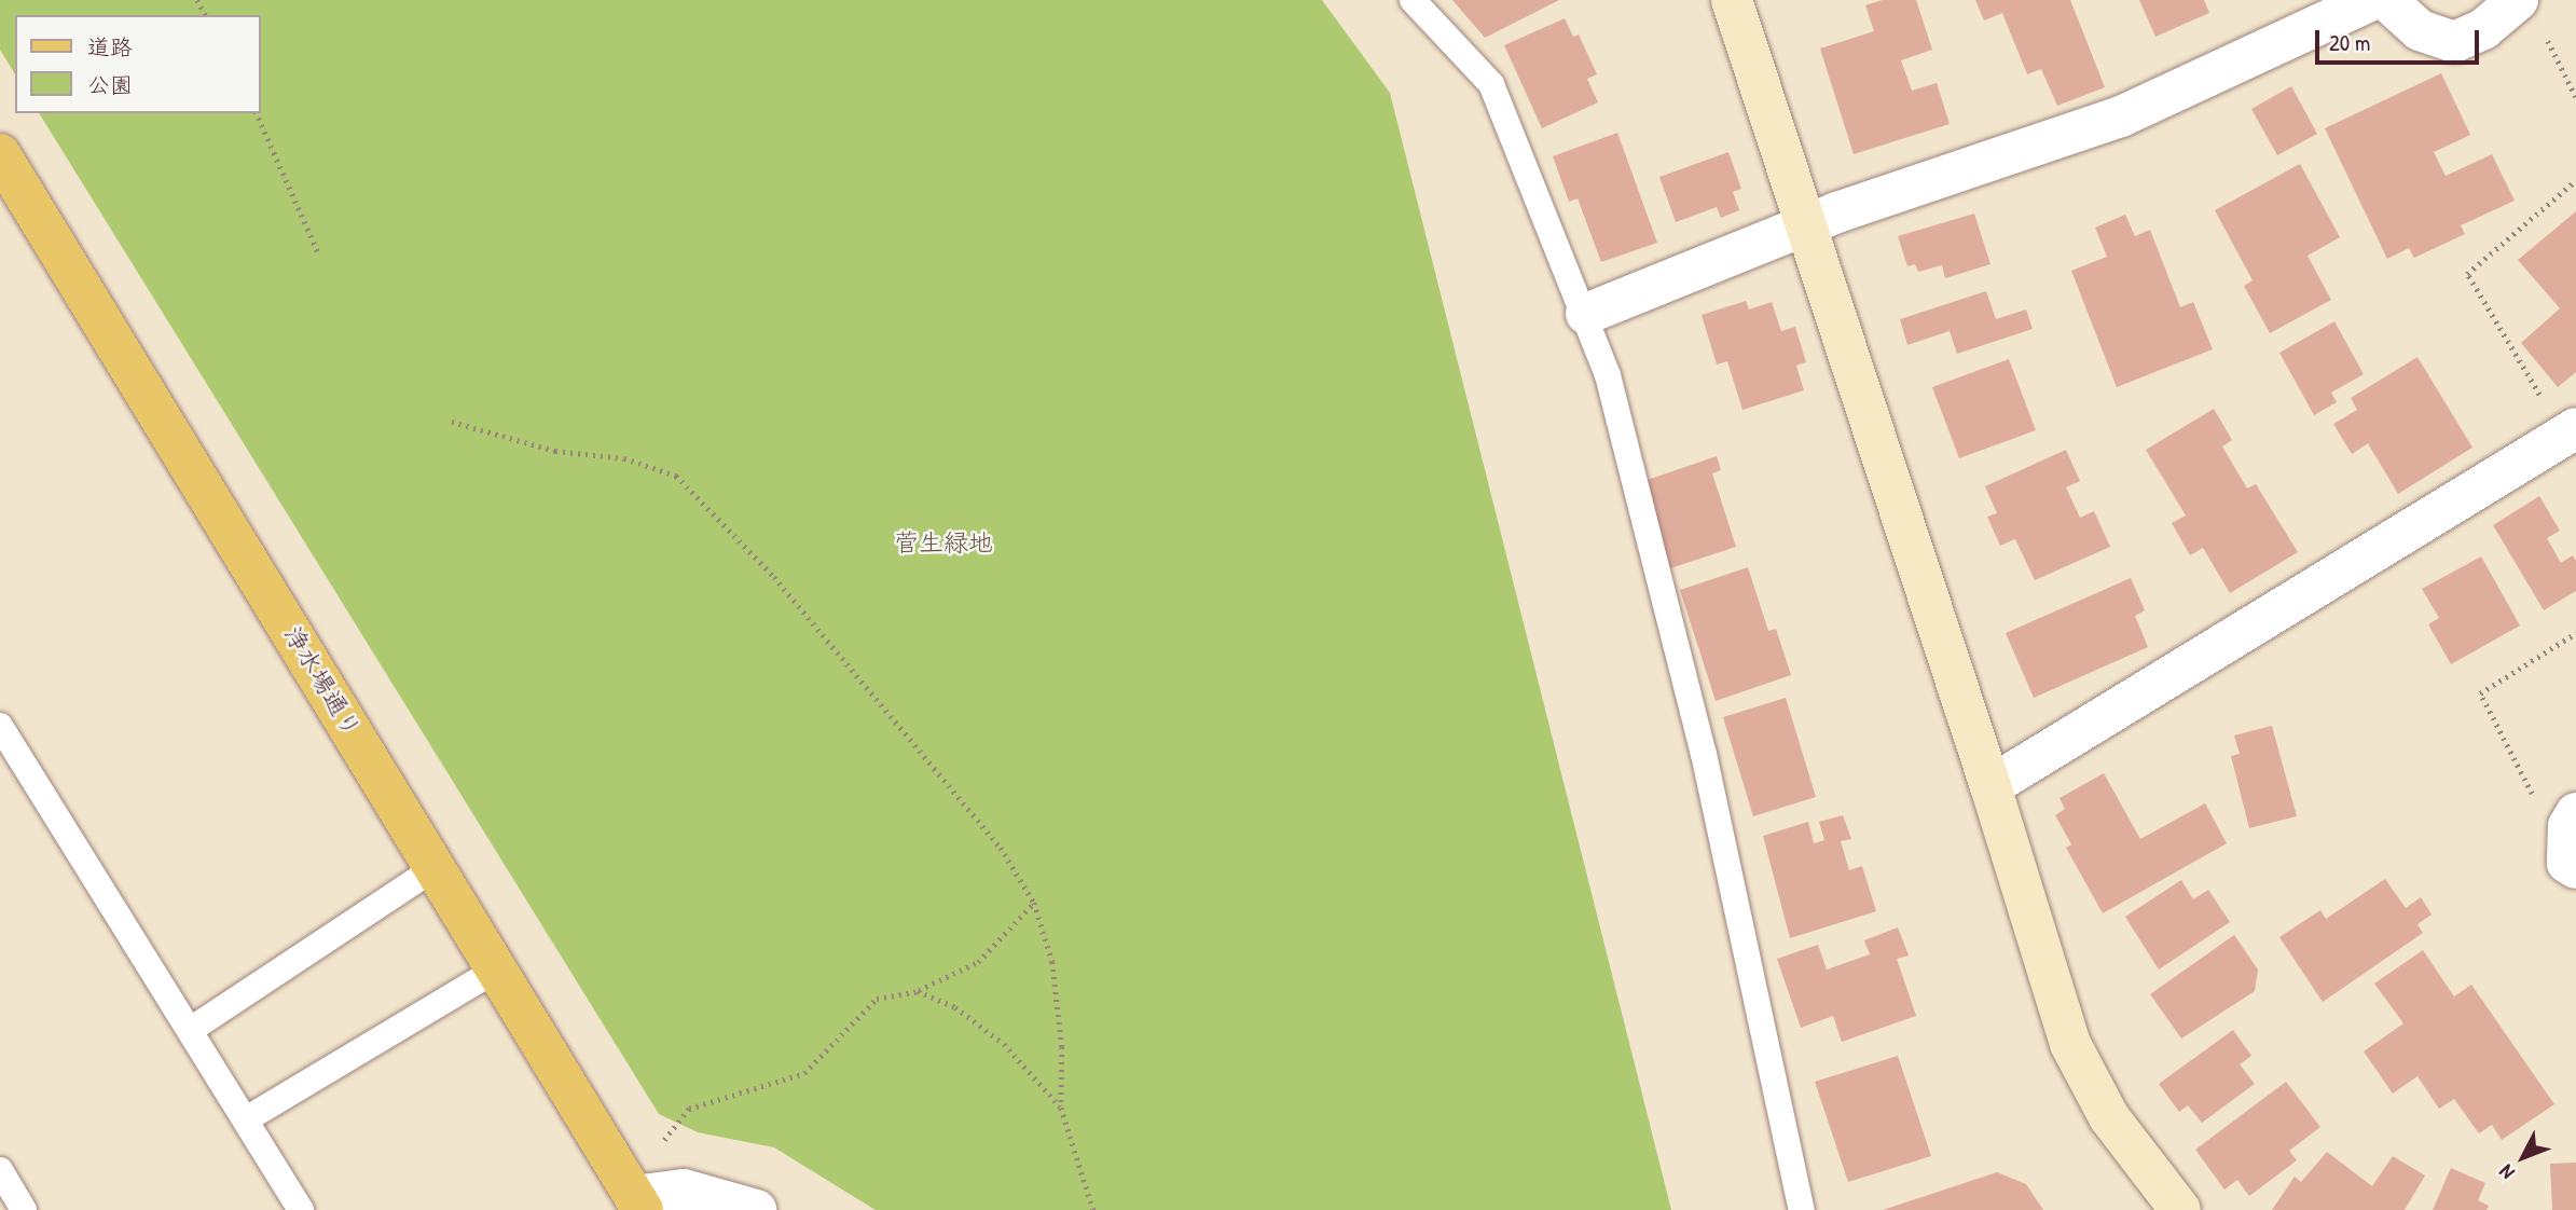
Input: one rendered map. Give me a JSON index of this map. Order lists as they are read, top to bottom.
{
  "streets": {
    "main road": ["浄水場通り"]
  },
  "parks": ["菅生緑地"],
  "legend": ["道路", "公園"],
  "scale_bar": "20 m",
  "north": "bottom left"
}
